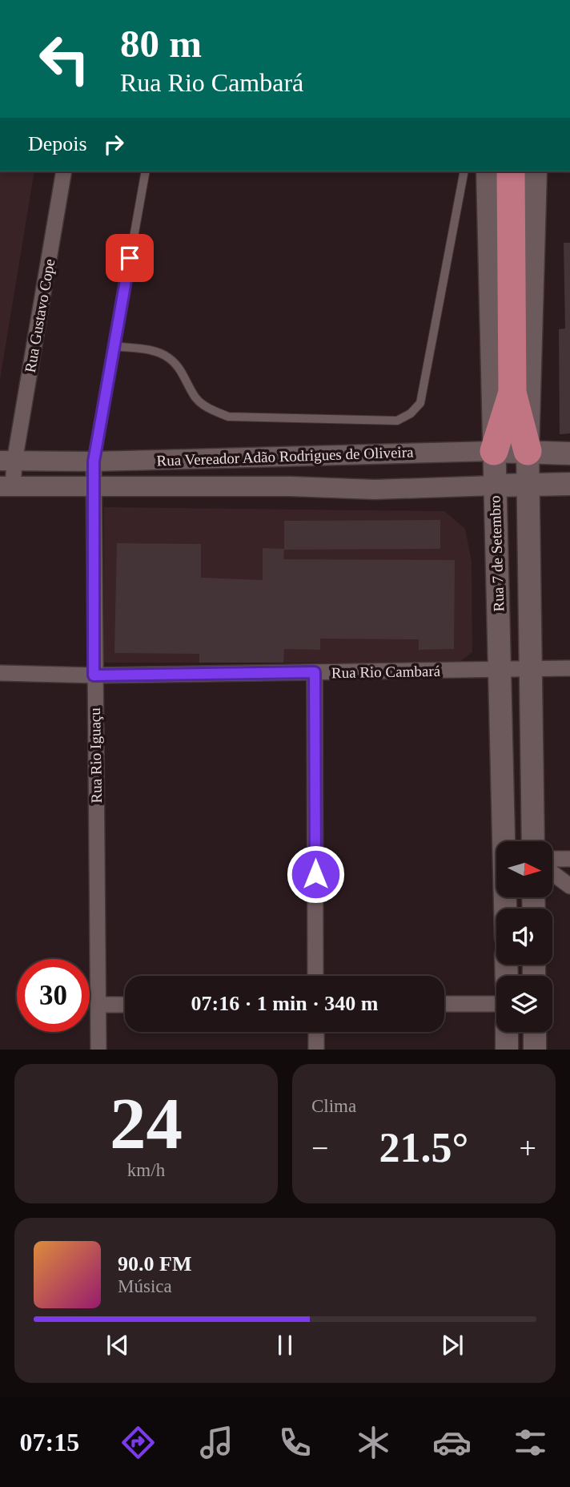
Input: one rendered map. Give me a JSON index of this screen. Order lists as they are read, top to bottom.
{
  "streets": {
    "main road": ["Rua Vereador Adão Rodrigues de Oliveira", "Rua 7 de Setembro"],
    "street": ["Rua Gustavo Cope", "Rua Rio Cambará", "Rua Rio Iguaçu"]
  },
  "crossings": [
    ["Rua Gustavo Cope", "Rua Vereador Adão Rodrigues de Oliveira"],
    ["Rua Vereador Adão Rodrigues de Oliveira", "Rua 7 de Setembro"],
    ["Rua Vereador Adão Rodrigues de Oliveira", "Rua Rio Iguaçu"],
    ["Rua 7 de Setembro", "Rua Rio Cambará"],
    ["Rua Rio Cambará", "Rua Rio Iguaçu"]
  ],
  "north": "right",
  "page": {
    "turn": ["80 m", "Rua Rio Cambará"],
    "then": "Depois",
    "limit": "30",
    "trip": "07:16 · 1 min · 340 m",
    "tile": [
      ["24", "km/h"],
      "Clima"
    ],
    "heat": ["−", "21.5°", "+"],
    "song": ["90.0 FM", "Música"],
    "tabs": "07:15"
  }
}
